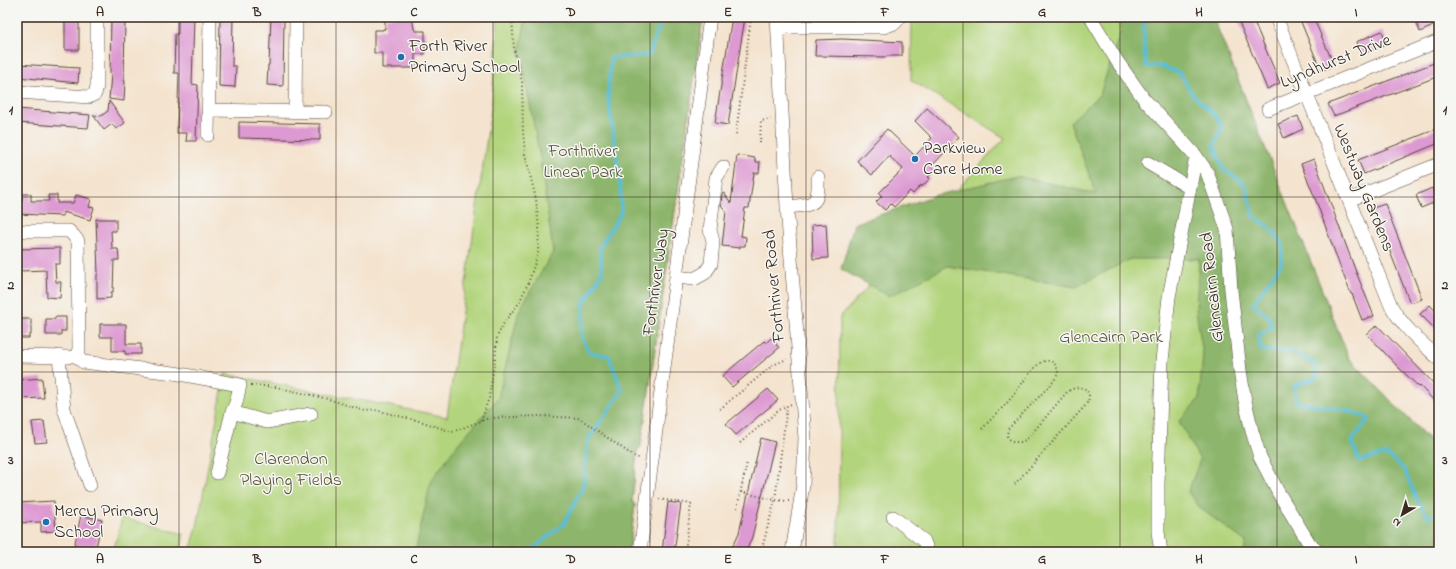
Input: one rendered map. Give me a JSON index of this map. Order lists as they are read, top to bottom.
{
  "streets": {
    "street": [
      "Lyndhurst Drive",
      "Westway Gardens",
      "Forthriver Way",
      "Forthriver Road",
      "Glencairn Road"
    ]
  },
  "crossings": [
    ["Lyndhurst Drive", "Westway Gardens"]
  ],
  "parks": ["Forthriver Linear Park", "Glencairn Park", "Clarendon Playing Fields"],
  "places": ["Forth River Primary School", "Parkview Care Home", "Mercy Primary School"],
  "north": "bottom left",
  "grid": {
    "columns": [
      "A",
      "B",
      "C",
      "D",
      "E",
      "F",
      "G",
      "H",
      "I"
    ],
    "rows": ["1", "2", "3"]
  }
}
